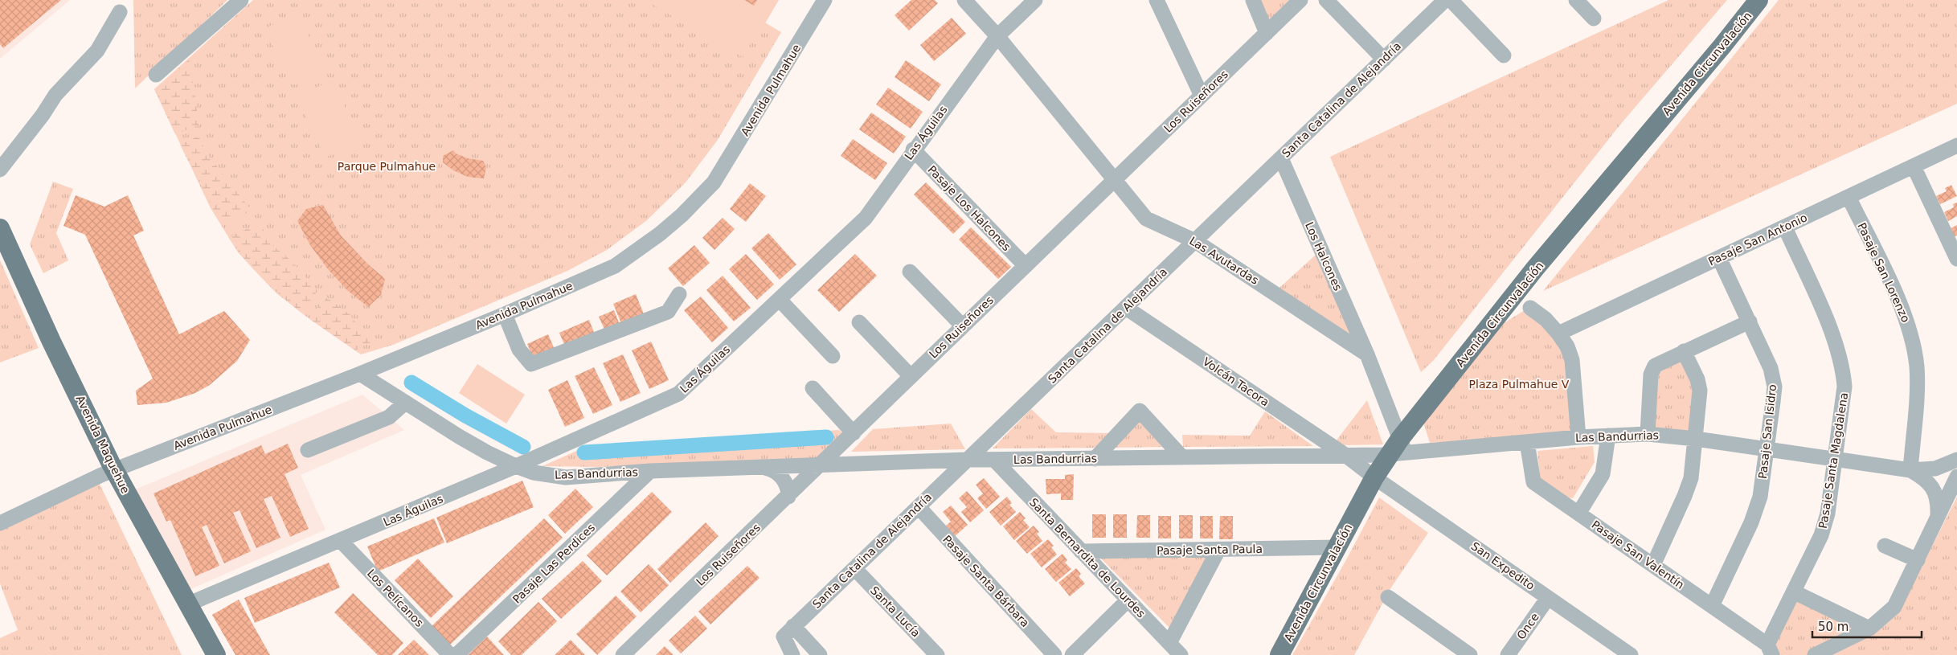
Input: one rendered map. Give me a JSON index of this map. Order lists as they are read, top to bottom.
{
  "streets": {
    "main road": ["Avenida Circunvalación", "Avenida Maquehue"],
    "street": [
      "Avenida Pulmahue",
      "Santa Catalina de Alejandría",
      "Los Ruiseñores",
      "Las Águilas",
      "Pasaje Los Halcones",
      "Pasaje San Antonio",
      "Los Halcones",
      "Las Avutardas",
      "Pasaje San Lorenzo",
      "Volcán Tacora",
      "Pasaje San Isidro",
      "Las Bandurrias",
      "Pasaje Santa Magdalena",
      "Pasaje Santa Paula",
      "Pasaje San Valentín",
      "Santa Bernardita de Lourdes",
      "Pasaje Las Perdices",
      "San Expedito",
      "Pasaje Santa Bárbara",
      "Los Pelícanos",
      "Santa Lucía",
      "Once"
    ]
  },
  "crossings": [
    ["Avenida Circunvalación", "Las Bandurrias"],
    ["Avenida Circunvalación", "Pasaje Santa Paula"],
    ["Avenida Circunvalación", "San Expedito"],
    ["Avenida Pulmahue", "Las Bandurrias"],
    ["Avenida Pulmahue", "Avenida Maquehue"],
    ["Santa Catalina de Alejandría", "Los Halcones"],
    ["Santa Catalina de Alejandría", "Las Avutardas"],
    ["Santa Catalina de Alejandría", "Volcán Tacora"],
    ["Santa Catalina de Alejandría", "Las Bandurrias"],
    ["Santa Catalina de Alejandría", "Pasaje Santa Bárbara"],
    ["Santa Catalina de Alejandría", "Santa Lucía"],
    ["Los Ruiseñores", "Pasaje Los Halcones"],
    ["Los Ruiseñores", "Las Avutardas"],
    ["Los Ruiseñores", "Las Bandurrias"],
    ["Las Águilas", "Pasaje Los Halcones"],
    ["Las Águilas", "Las Avutardas"],
    ["Las Águilas", "Las Bandurrias"],
    ["Las Águilas", "Avenida Maquehue"],
    ["Las Águilas", "Los Pelícanos"],
    ["Pasaje San Antonio", "Pasaje San Lorenzo"],
    ["Pasaje San Antonio", "Pasaje San Isidro"],
    ["Pasaje San Antonio", "Pasaje Santa Magdalena"],
    ["Los Halcones", "Las Avutardas"],
    ["Pasaje San Lorenzo", "Las Bandurrias"],
    ["Volcán Tacora", "Las Bandurrias"],
    ["Pasaje San Isidro", "Las Bandurrias"],
    ["Pasaje San Isidro", "Pasaje San Valentín"],
    ["Las Bandurrias", "Pasaje Santa Magdalena"],
    ["Las Bandurrias", "Pasaje San Valentín"],
    ["Las Bandurrias", "Santa Bernardita de Lourdes"],
    ["Las Bandurrias", "Pasaje Las Perdices"],
    ["Pasaje Santa Magdalena", "Pasaje San Valentín"],
    ["Pasaje Santa Paula", "Santa Bernardita de Lourdes"],
    ["San Expedito", "Once"]
  ],
  "parks": ["Parque Pulmahue", "Plaza Pulmahue V"],
  "scale_bar": "50 m"
}
